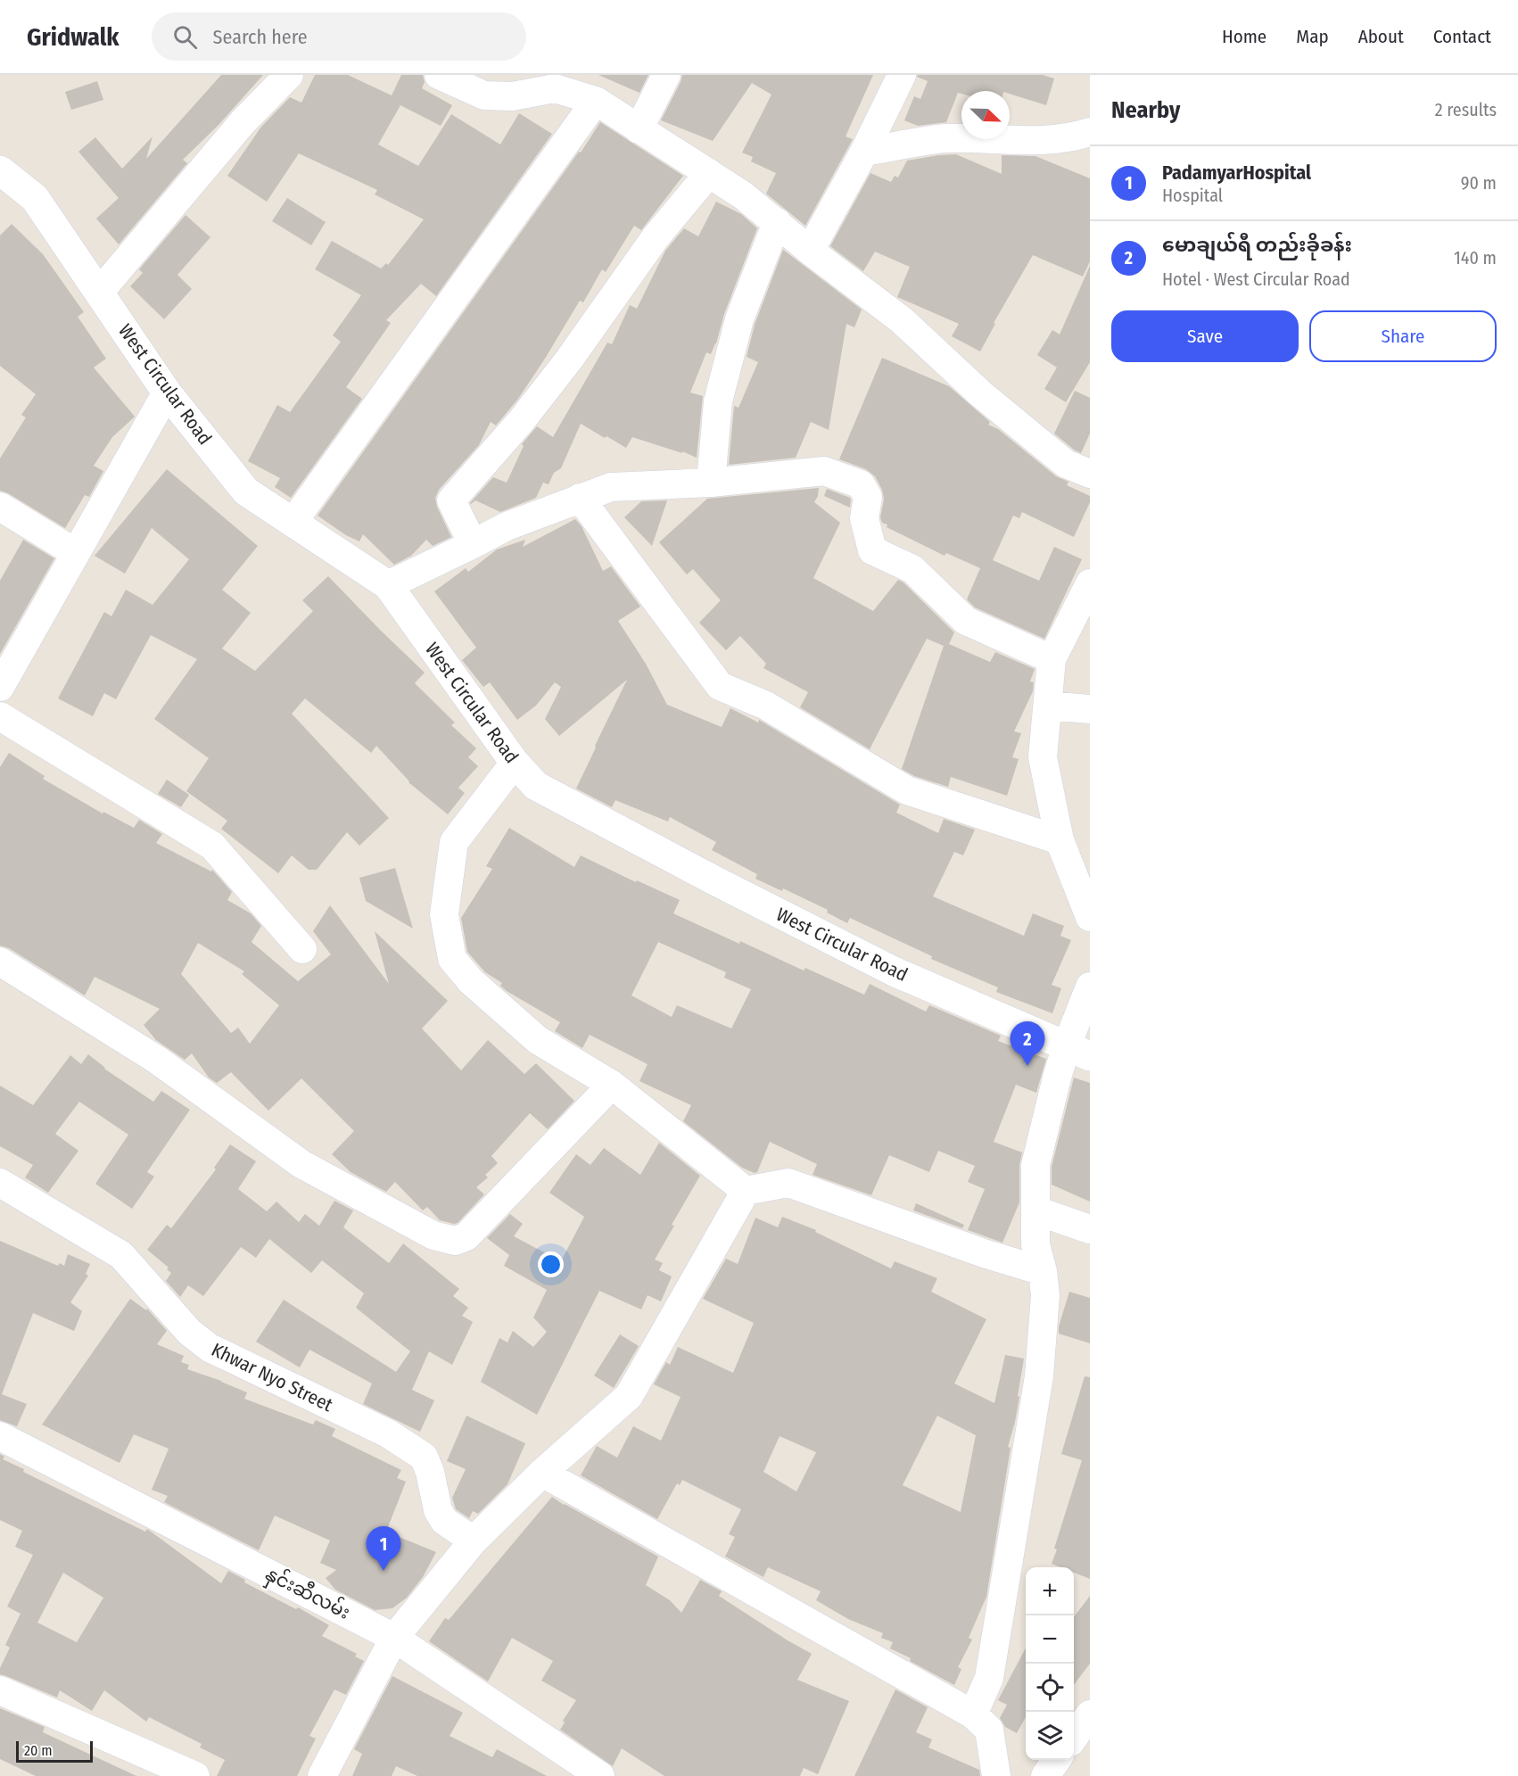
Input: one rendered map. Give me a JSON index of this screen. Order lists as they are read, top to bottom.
{
  "streets": {
    "street": ["West Circular Road", "Khwar Nyo Street", "နှင်းဆီလမ်း"]
  },
  "scale_bar": "20 m",
  "north": "bottom right",
  "page": {
    "header": "Gridwalk",
    "search": "Search here",
    "nav": [
      "Home",
      "Map",
      "About",
      "Contact"
    ],
    "heading": ["Nearby", "2 results"],
    "list": [
      {
        "mark": "1",
        "name": "PadamyarHospital",
        "note": "Hospital",
        "value": "90 m"
      },
      {
        "mark": "2",
        "name": "မောချယ်ရီ တည်းခိုခန်း",
        "note": "Hotel · West Circular Road",
        "value": "140 m"
      }
    ],
    "buttons": ["Save", "Share"],
    "pins": ["2", "1"],
    "map_buttons": ["+", "−"],
    "scale": "20 m"
  }
}
